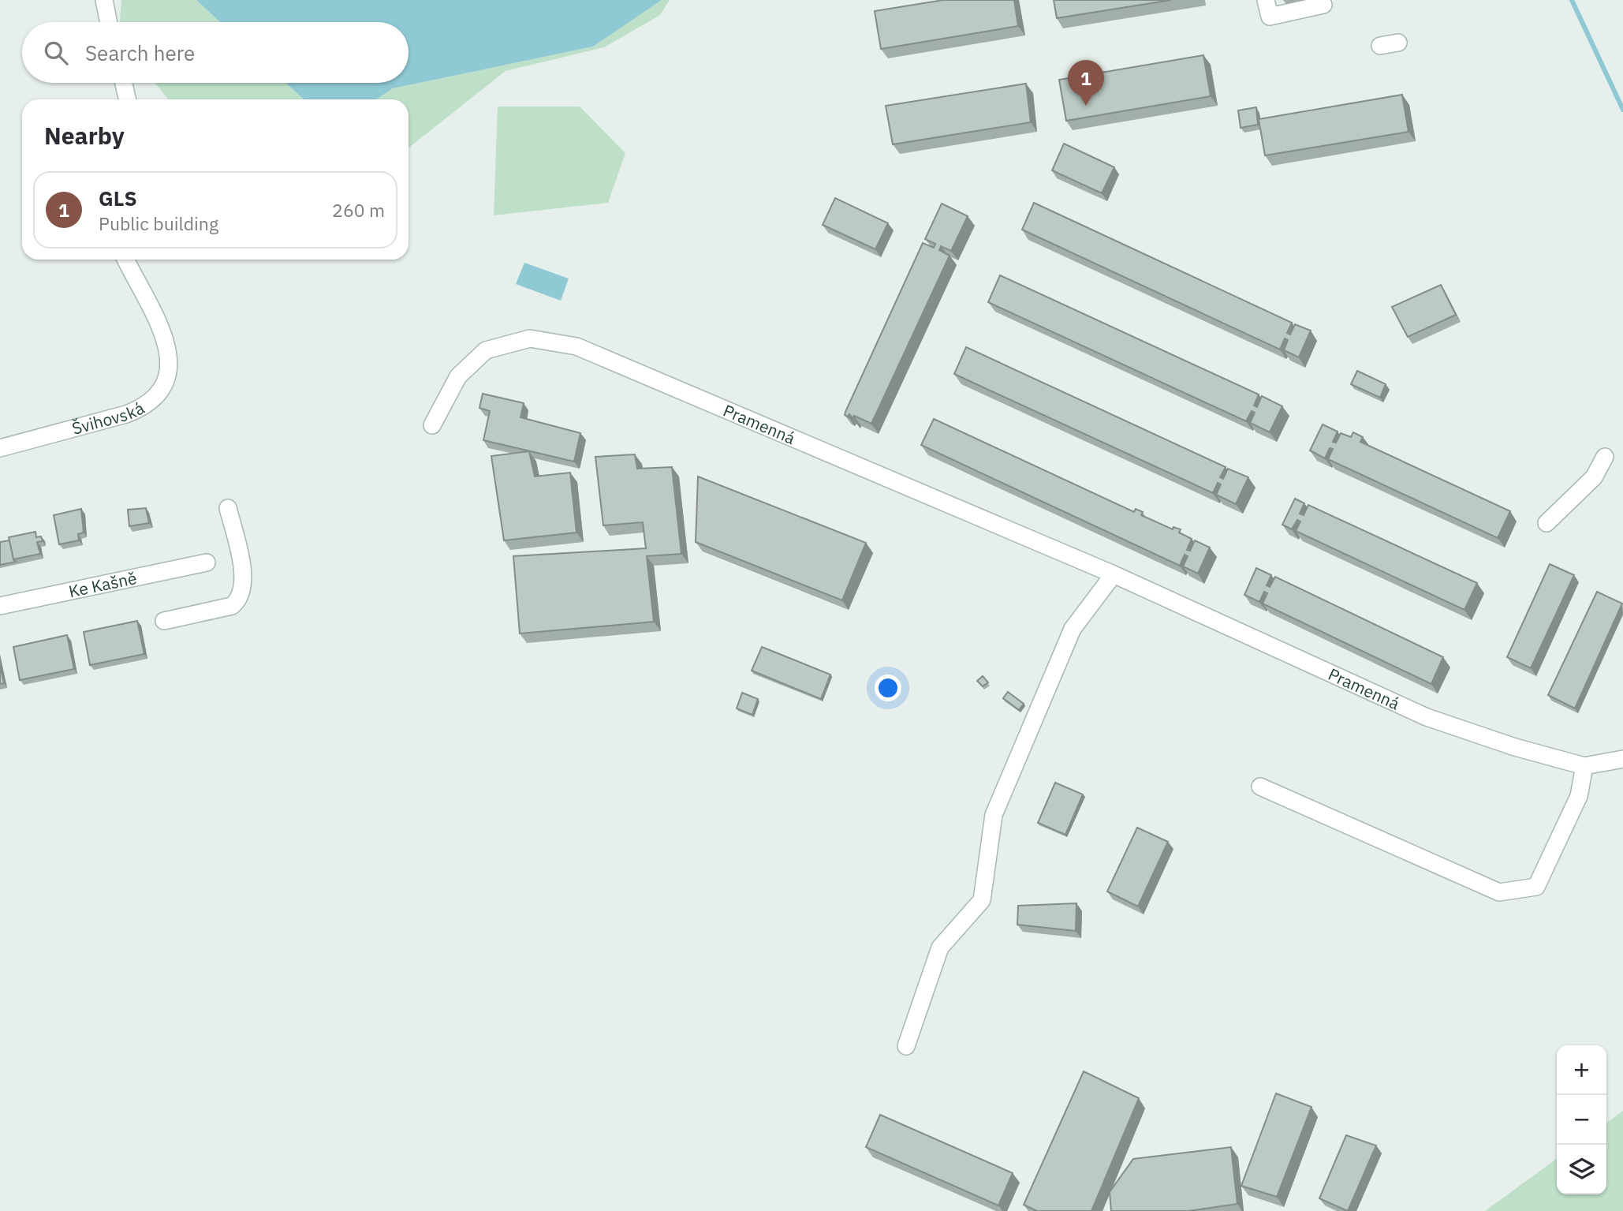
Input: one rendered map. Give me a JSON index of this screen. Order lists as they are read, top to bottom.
{
  "streets": {
    "street": ["Švihovská", "Pramenná", "Ke Kašně"]
  },
  "page": {
    "search": "Search here",
    "pins": "1",
    "heading": "Nearby",
    "list": [
      {
        "mark": "1",
        "name": "GLS",
        "note": "Public building",
        "value": "260 m"
      }
    ],
    "map_buttons": ["+", "−"]
  }
}
